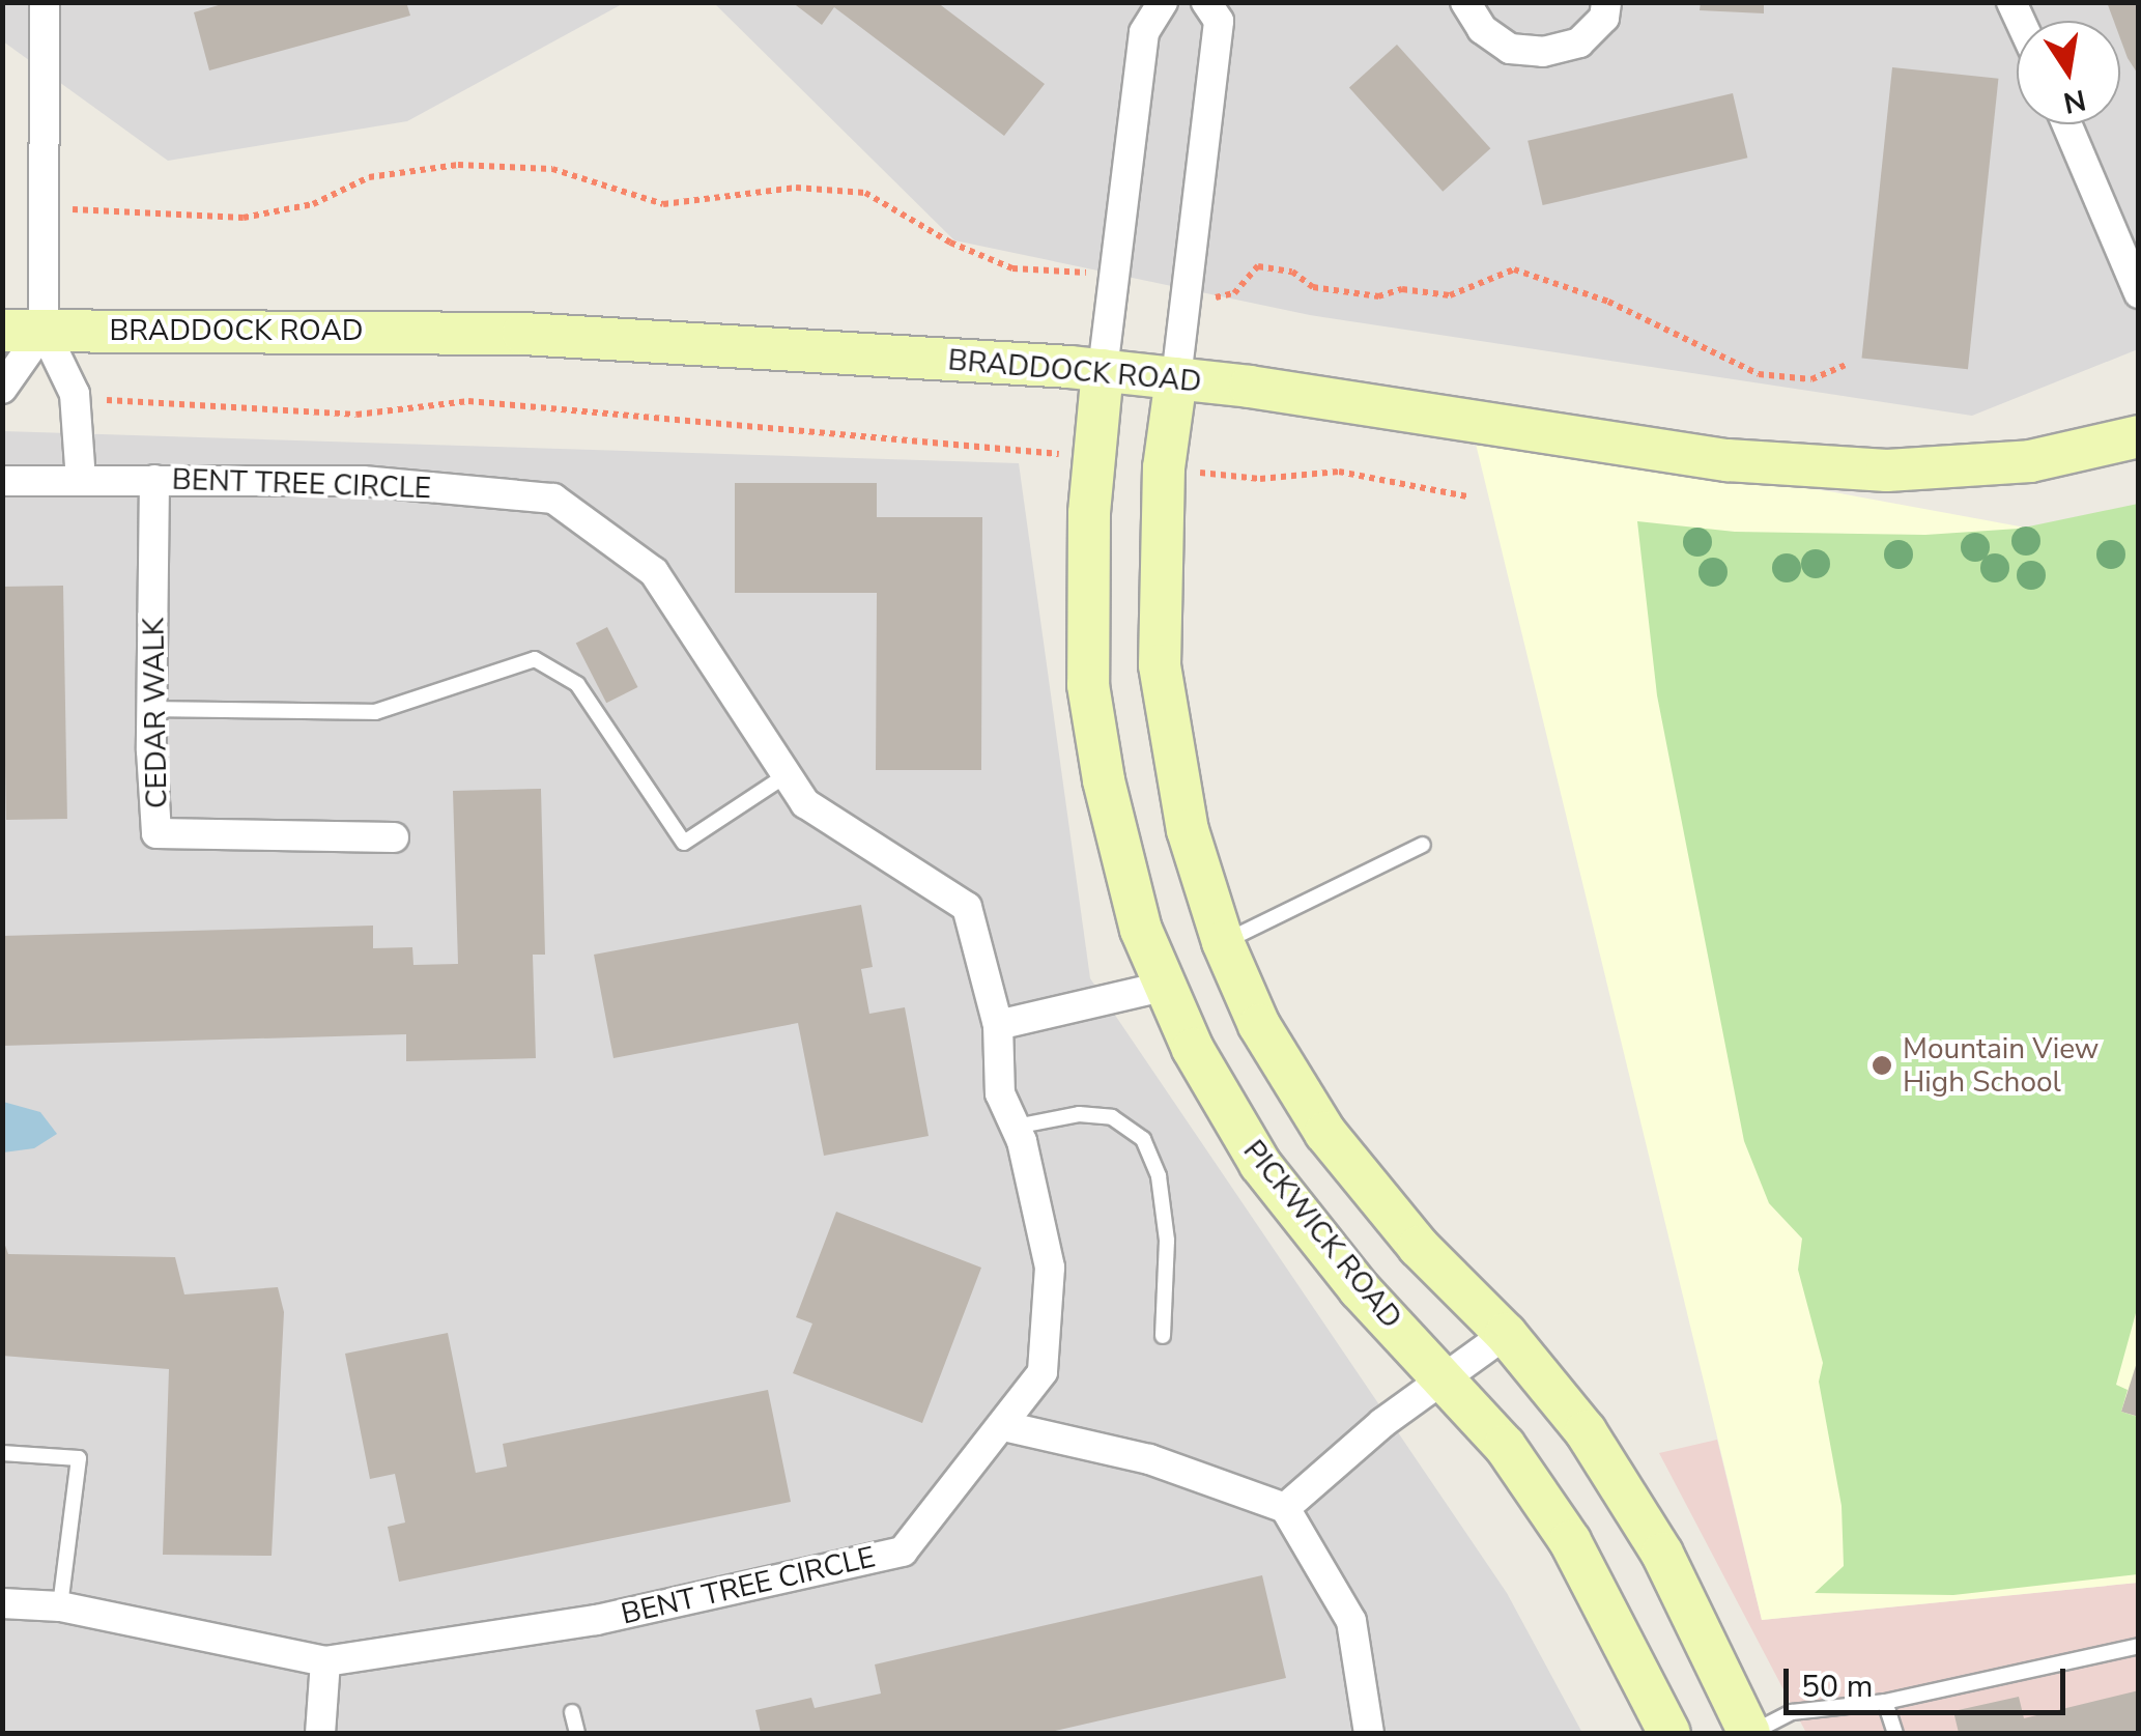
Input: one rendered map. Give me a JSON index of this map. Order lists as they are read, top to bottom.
{
  "streets": {
    "street": [
      "BRADDOCK ROAD",
      "BENT TREE CIRCLE",
      "CEDAR WALK",
      "PICKWICK ROAD"
    ]
  },
  "crossings": [
    ["BRADDOCK ROAD", "PICKWICK ROAD"],
    ["BENT TREE CIRCLE", "CEDAR WALK"]
  ],
  "places": ["Mountain View High School"],
  "scale_bar": "50 m",
  "north": "bottom"
}
